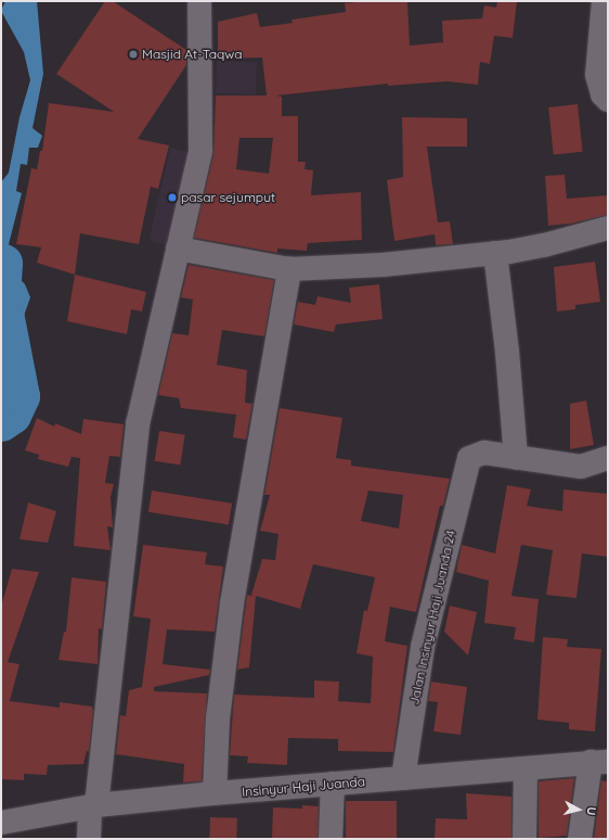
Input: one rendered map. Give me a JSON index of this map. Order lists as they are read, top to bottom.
{
  "streets": {
    "street": ["Jalan Insinyur Haji Juanda 24", "Insinyur Haji Juanda"]
  },
  "crossings": [
    ["Jalan Insinyur Haji Juanda 24", "Insinyur Haji Juanda"]
  ],
  "places": ["Masjid At-Taqwa", "pasar sejumput"],
  "north": "right"
}
